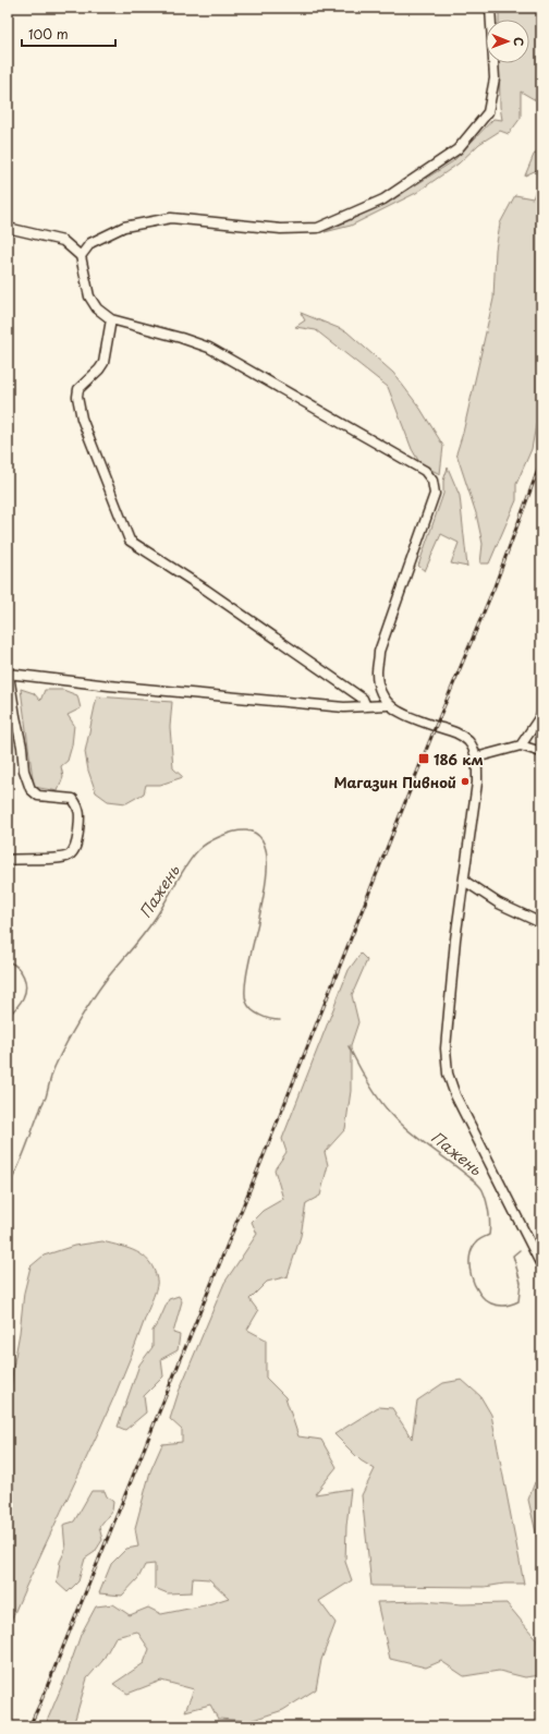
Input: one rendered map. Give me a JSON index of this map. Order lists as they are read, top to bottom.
{
  "water": ["Пажень"],
  "places": {
    "transit": ["186 км"],
    "other": ["Магазин Пивной"]
  },
  "scale_bar": "100 m",
  "north": "right"
}
